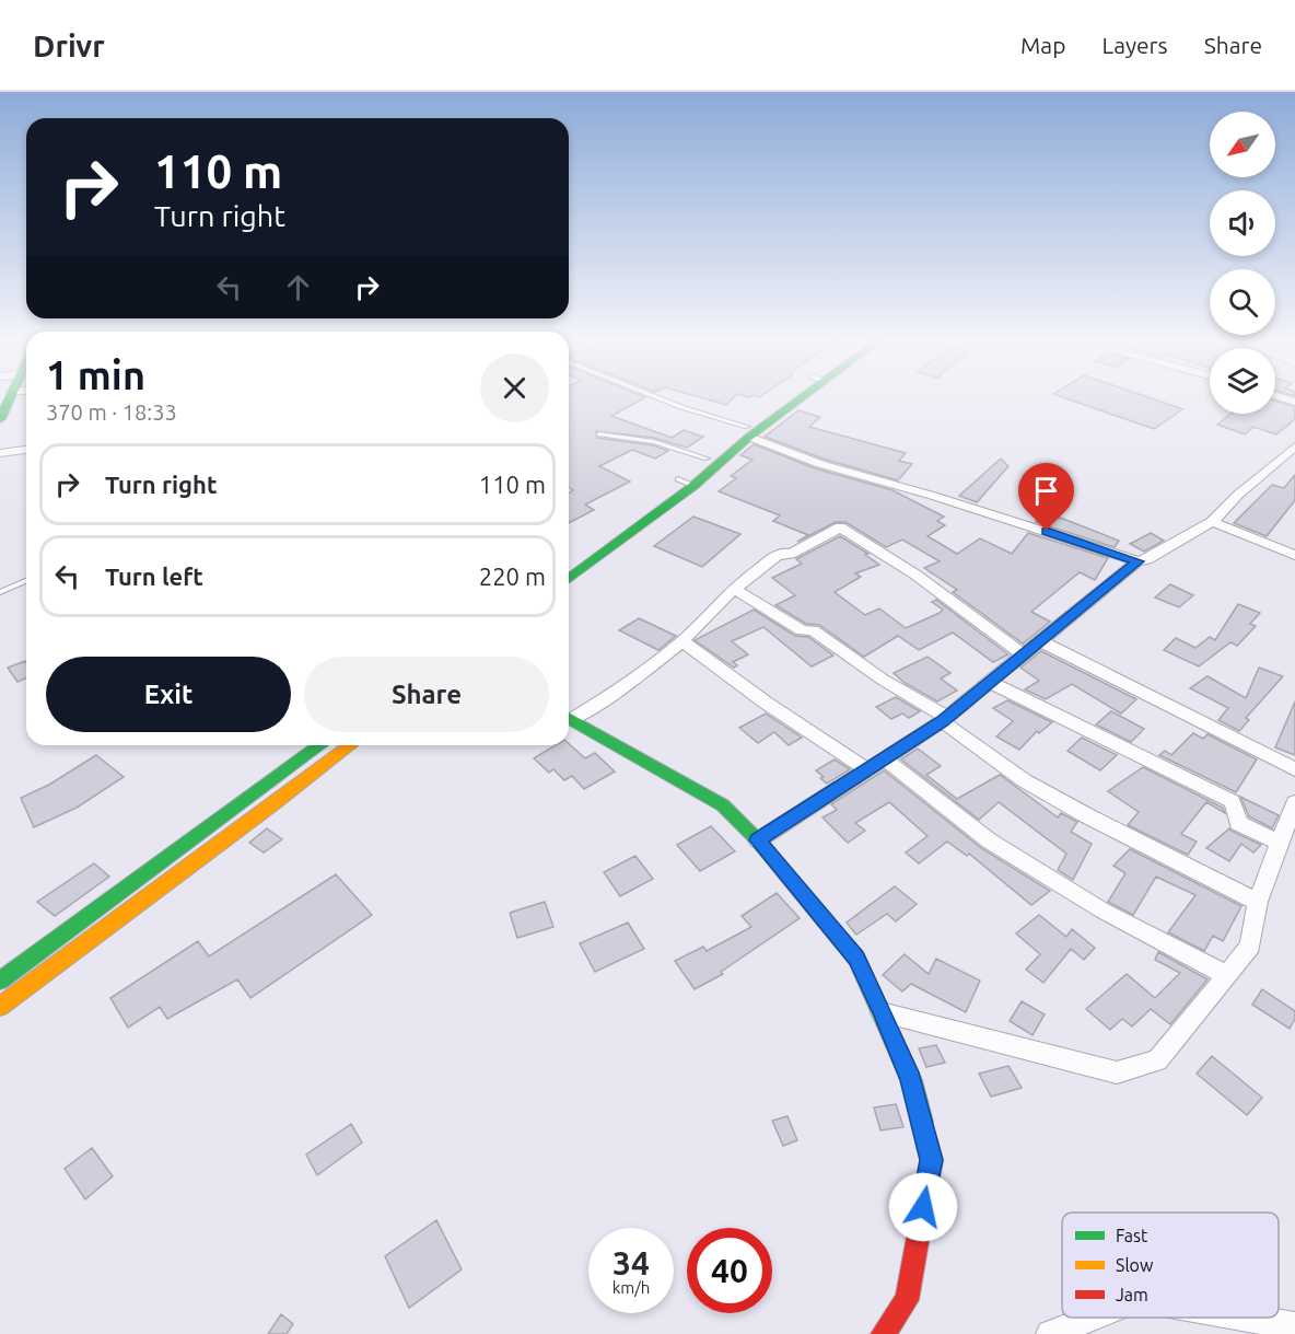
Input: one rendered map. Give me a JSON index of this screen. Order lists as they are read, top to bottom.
{
  "legend": ["Fast", "Slow", "Jam"],
  "north": "bottom left",
  "page": {
    "header": "Drivr",
    "nav": ["Map", "Layers", "Share"],
    "turn": ["110 m", "Turn right"],
    "heading": ["1 min", "370 m · 18:33"],
    "list": [
      {
        "name": "Turn right",
        "value": "110 m"
      },
      {
        "name": "Turn left",
        "value": "220 m"
      }
    ],
    "buttons": ["Exit", "Share"],
    "speed": "34 km/h",
    "limit": "40"
  }
}
